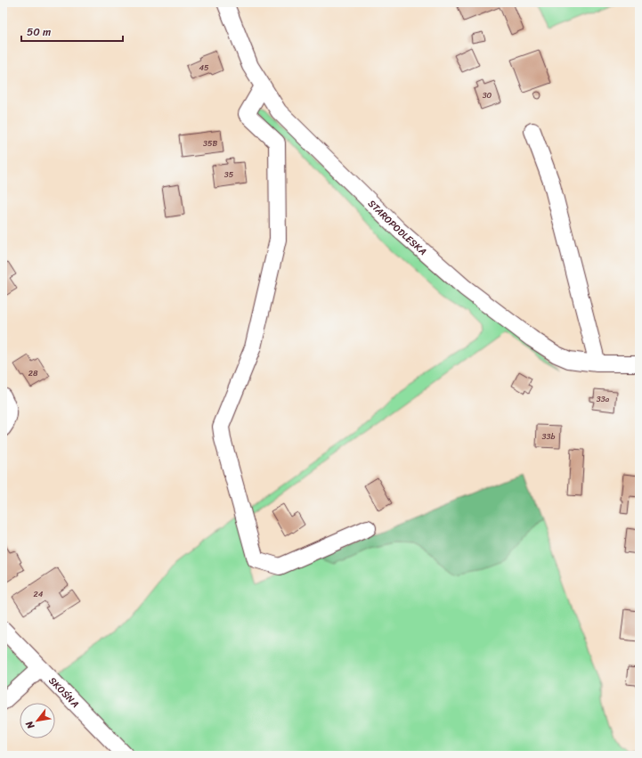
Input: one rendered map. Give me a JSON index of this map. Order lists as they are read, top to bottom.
{
  "streets": {
    "street": ["STAROPODLESKA", "SKOŚNA"]
  },
  "house_numbers": [
    "45",
    "30",
    "35B",
    "35",
    "28",
    "33a",
    "33b",
    "24"
  ],
  "scale_bar": "50 m",
  "north": "bottom left"
}
